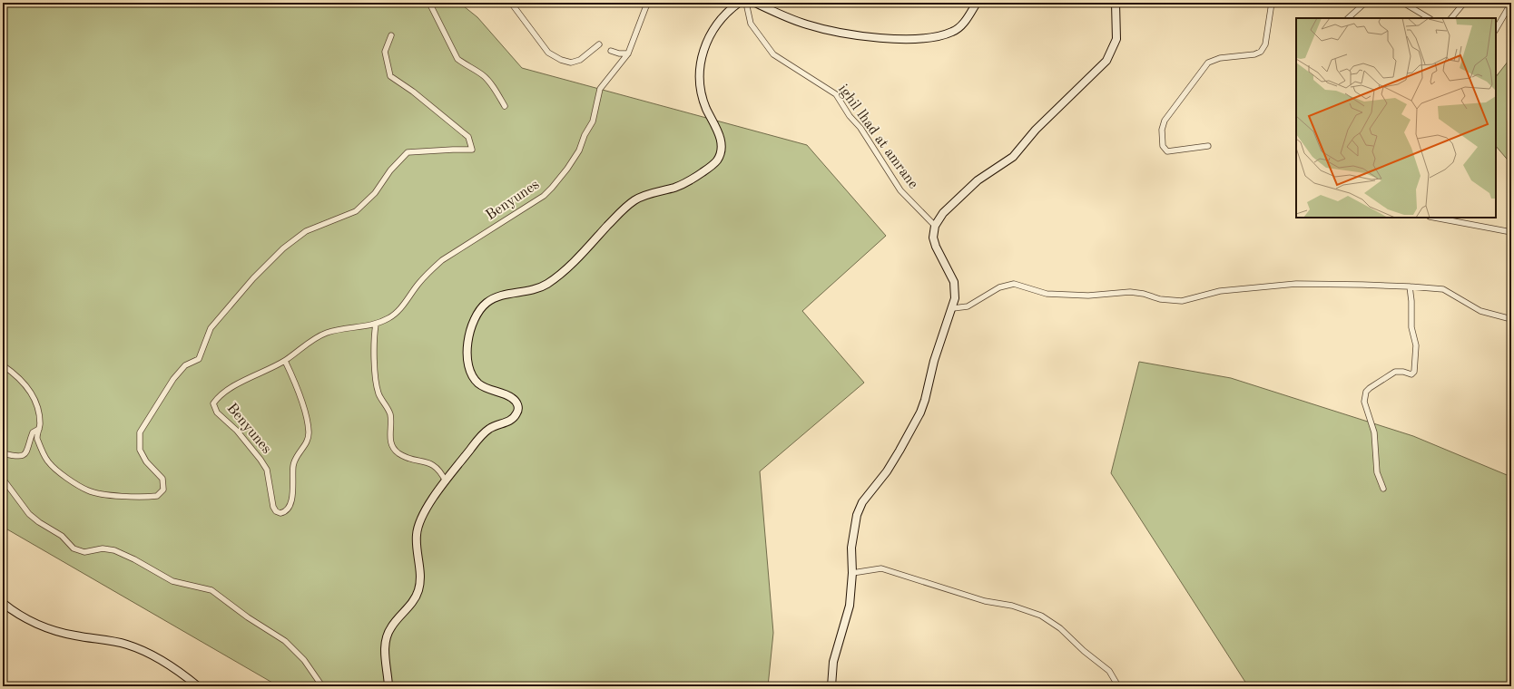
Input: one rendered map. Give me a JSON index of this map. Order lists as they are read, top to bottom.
{
  "streets": {
    "street": ["ighil lhad at amrane", "Benyunes"]
  }
}
